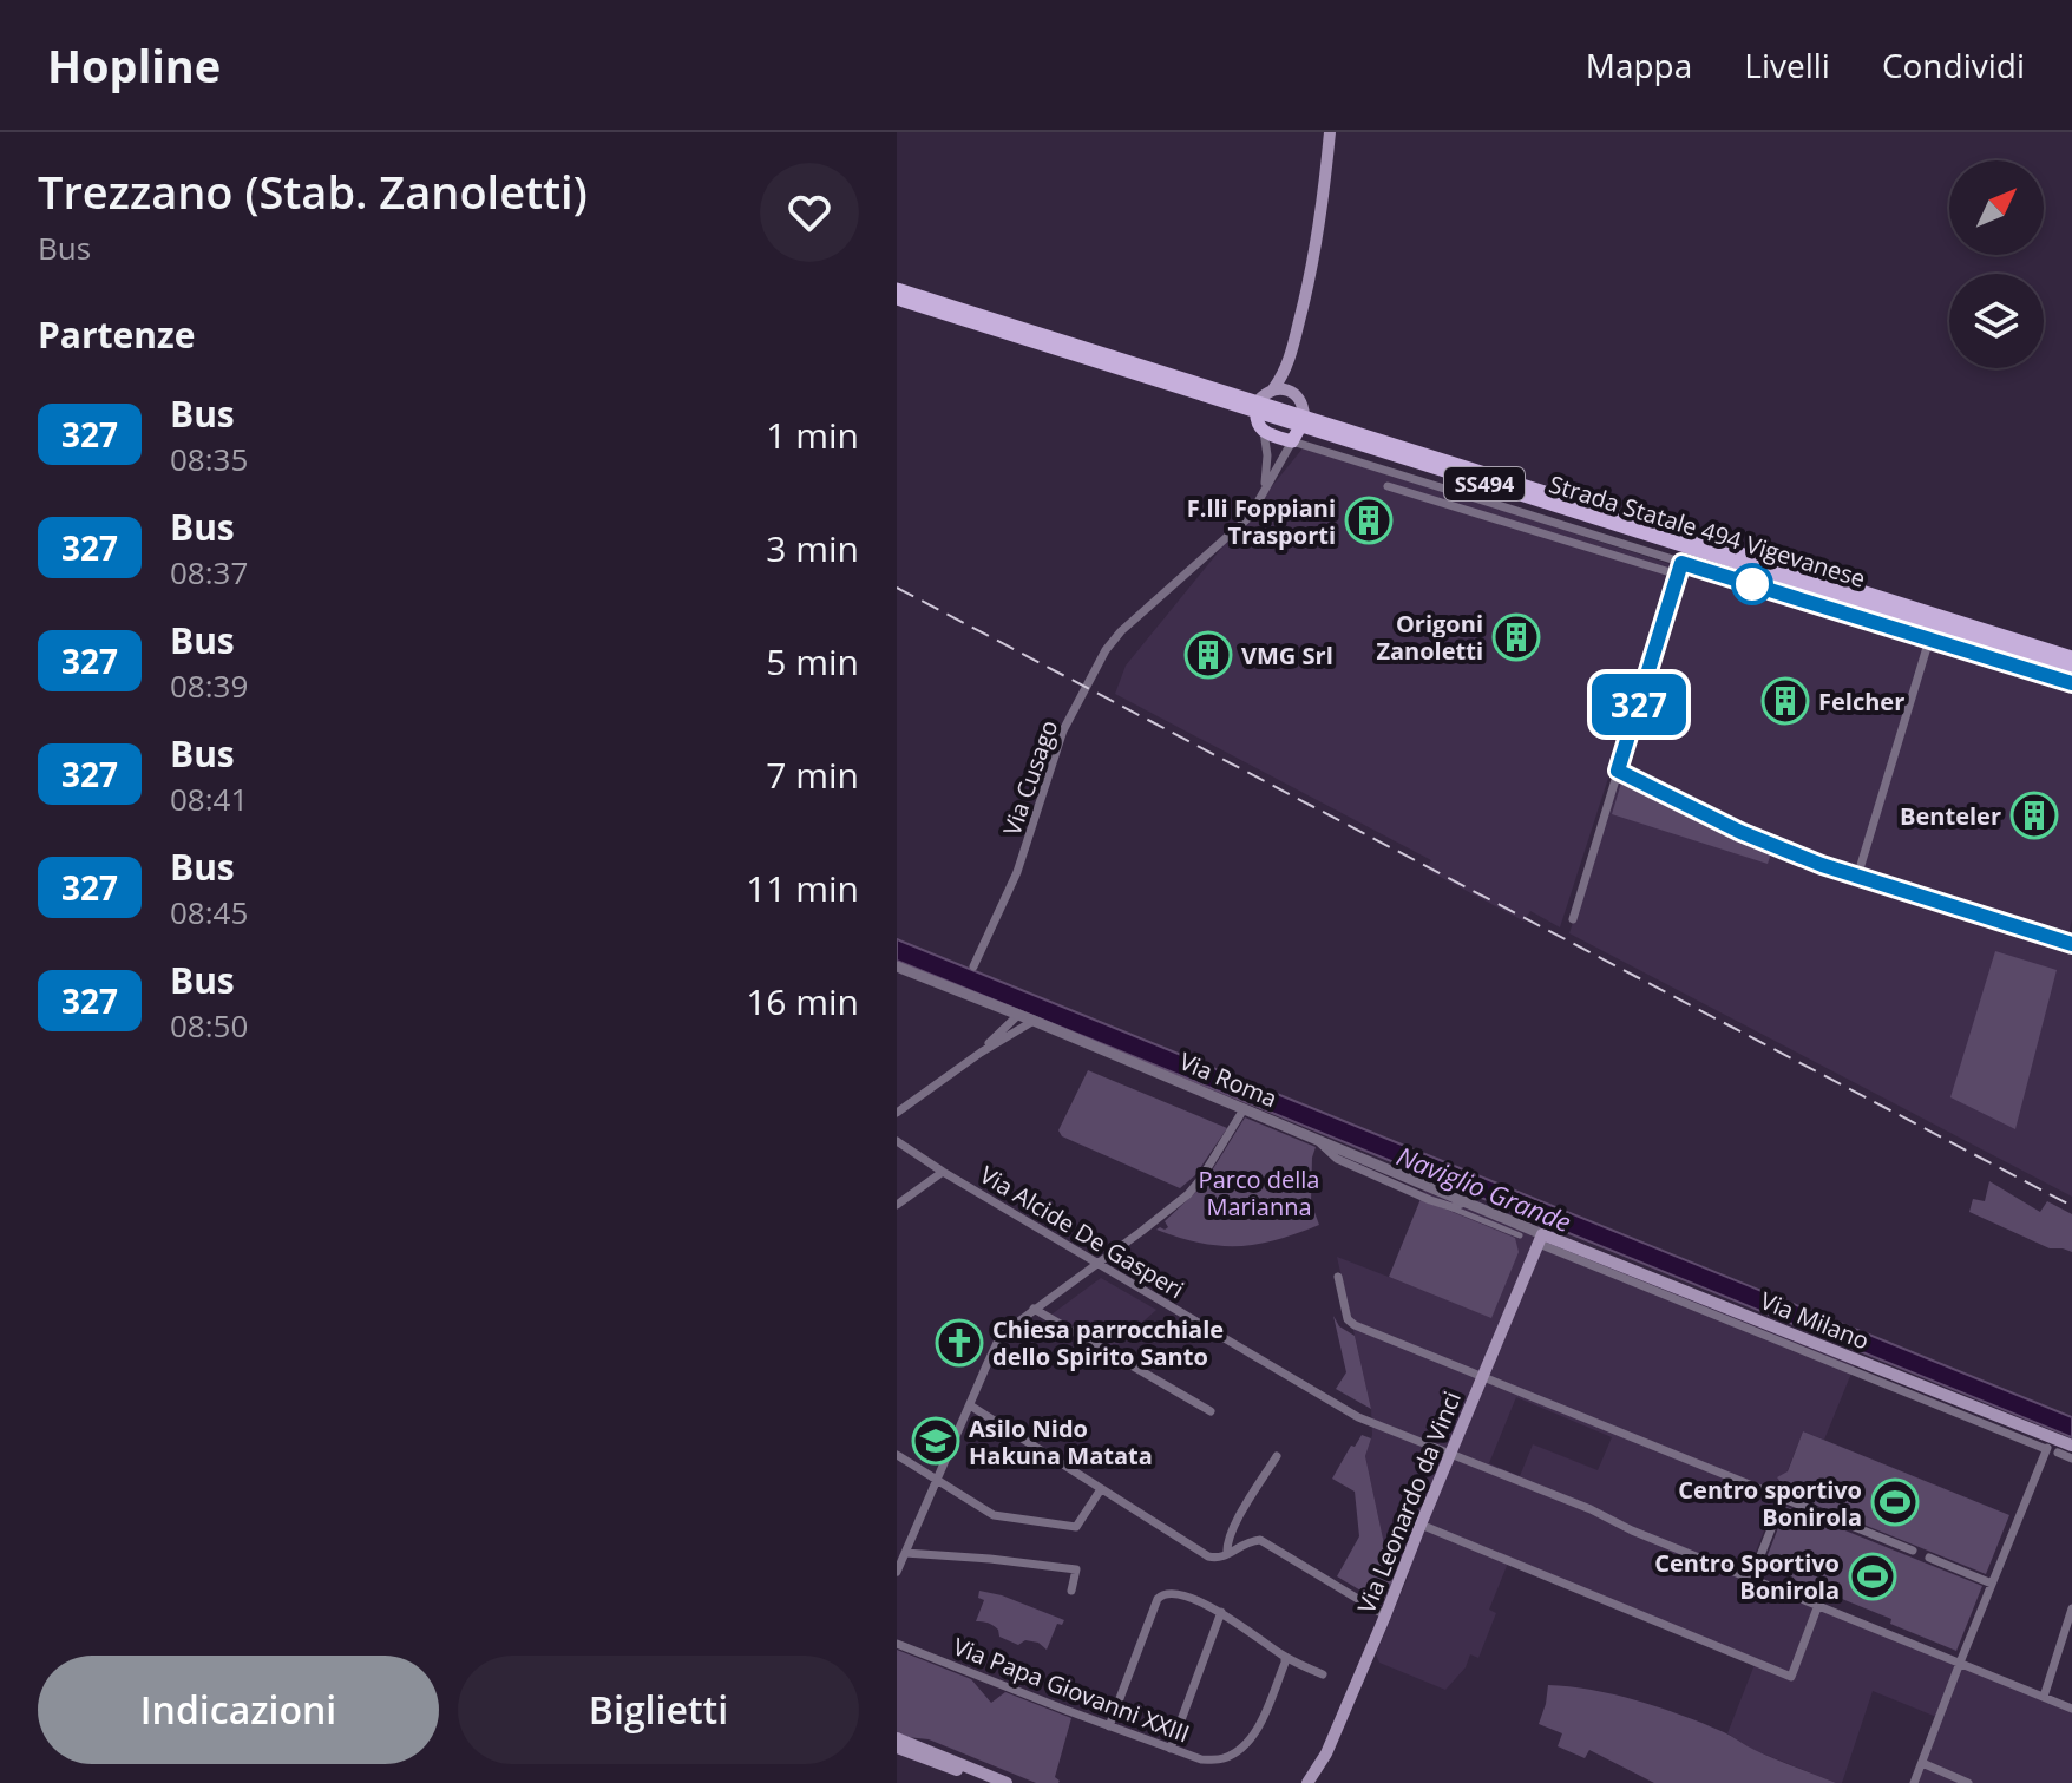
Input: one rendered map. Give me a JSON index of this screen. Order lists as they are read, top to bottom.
{
  "streets": {
    "main road": [
      "SS494",
      "Strada Statale 494 Vigevanese",
      "Via Milano",
      "Via Leonardo da Vinci"
    ],
    "street": [
      "Via Cusago",
      "Via Roma",
      "Via Alcide De Gasperi",
      "Via Papa Giovanni XXIII"
    ]
  },
  "crossings": [
    ["Via Roma", "Via Milano"],
    ["Via Roma", "Via Leonardo da Vinci"],
    ["Via Alcide De Gasperi", "Via Leonardo da Vinci"],
    ["Via Milano", "Via Leonardo da Vinci"]
  ],
  "water": ["Naviglio Grande"],
  "parks": ["Parco della Marianna"],
  "places": {
    "building": [
      "F.lli Foppiani Trasporti",
      "Origoni Zanoletti",
      "VMG Srl",
      "Felcher",
      "Benteler"
    ],
    "church": ["Chiesa parrocchiale dello Spirito Santo"],
    "school or university": ["Asilo Nido Hakuna Matata"],
    "sports": ["Centro sportivo Bonirola", "Centro Sportivo Bonirola"]
  },
  "lines": ["bus line 327"],
  "north": "top right",
  "page": {
    "header": "Hopline",
    "nav": ["Mappa", "Livelli", "Condividi"],
    "heading": [
      ["Trezzano (Stab. Zanoletti)", "Bus"],
      "Partenze"
    ],
    "on_map": "327",
    "list": [
      {
        "mark": "327",
        "name": "Bus",
        "note": "08:35",
        "value": "1 min"
      },
      {
        "mark": "327",
        "name": "Bus",
        "note": "08:37",
        "value": "3 min"
      },
      {
        "mark": "327",
        "name": "Bus",
        "note": "08:39",
        "value": "5 min"
      },
      {
        "mark": "327",
        "name": "Bus",
        "note": "08:41",
        "value": "7 min"
      },
      {
        "mark": "327",
        "name": "Bus",
        "note": "08:45",
        "value": "11 min"
      },
      {
        "mark": "327",
        "name": "Bus",
        "note": "08:50",
        "value": "16 min"
      }
    ],
    "buttons": ["Indicazioni", "Biglietti"]
  }
}
